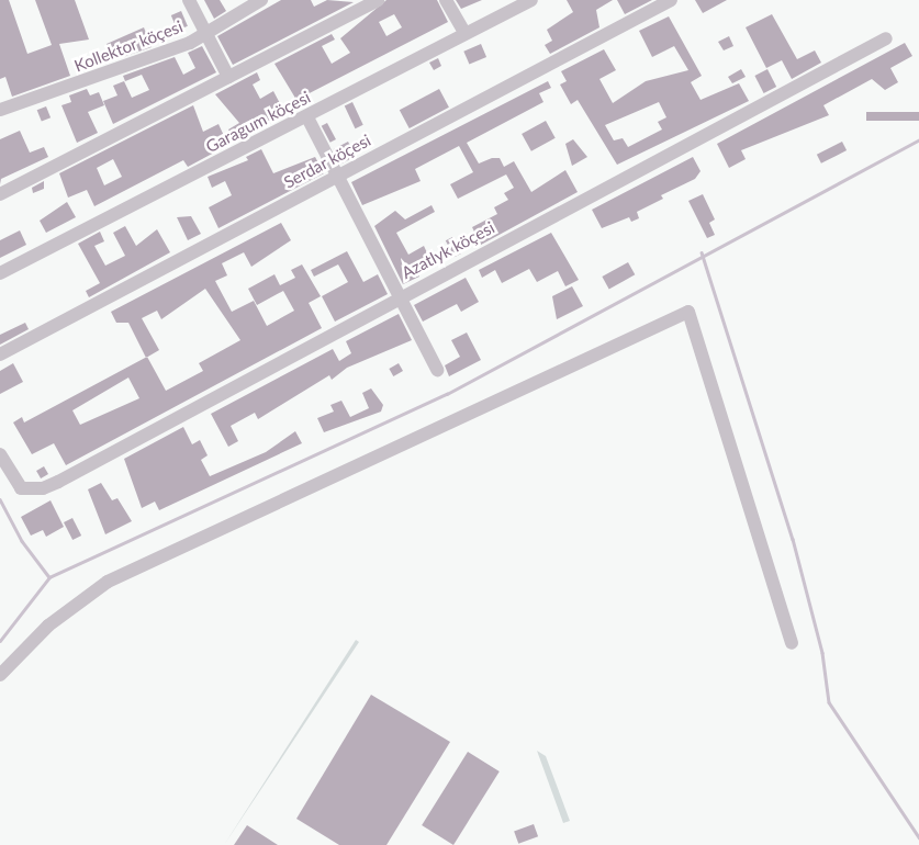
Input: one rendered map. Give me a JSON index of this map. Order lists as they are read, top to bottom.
{
  "streets": {
    "street": [
      "Kollektor köçesi",
      "Garagum köçesi",
      "Serdar köçesi",
      "Azatlyk köçesi"
    ]
  }
}
